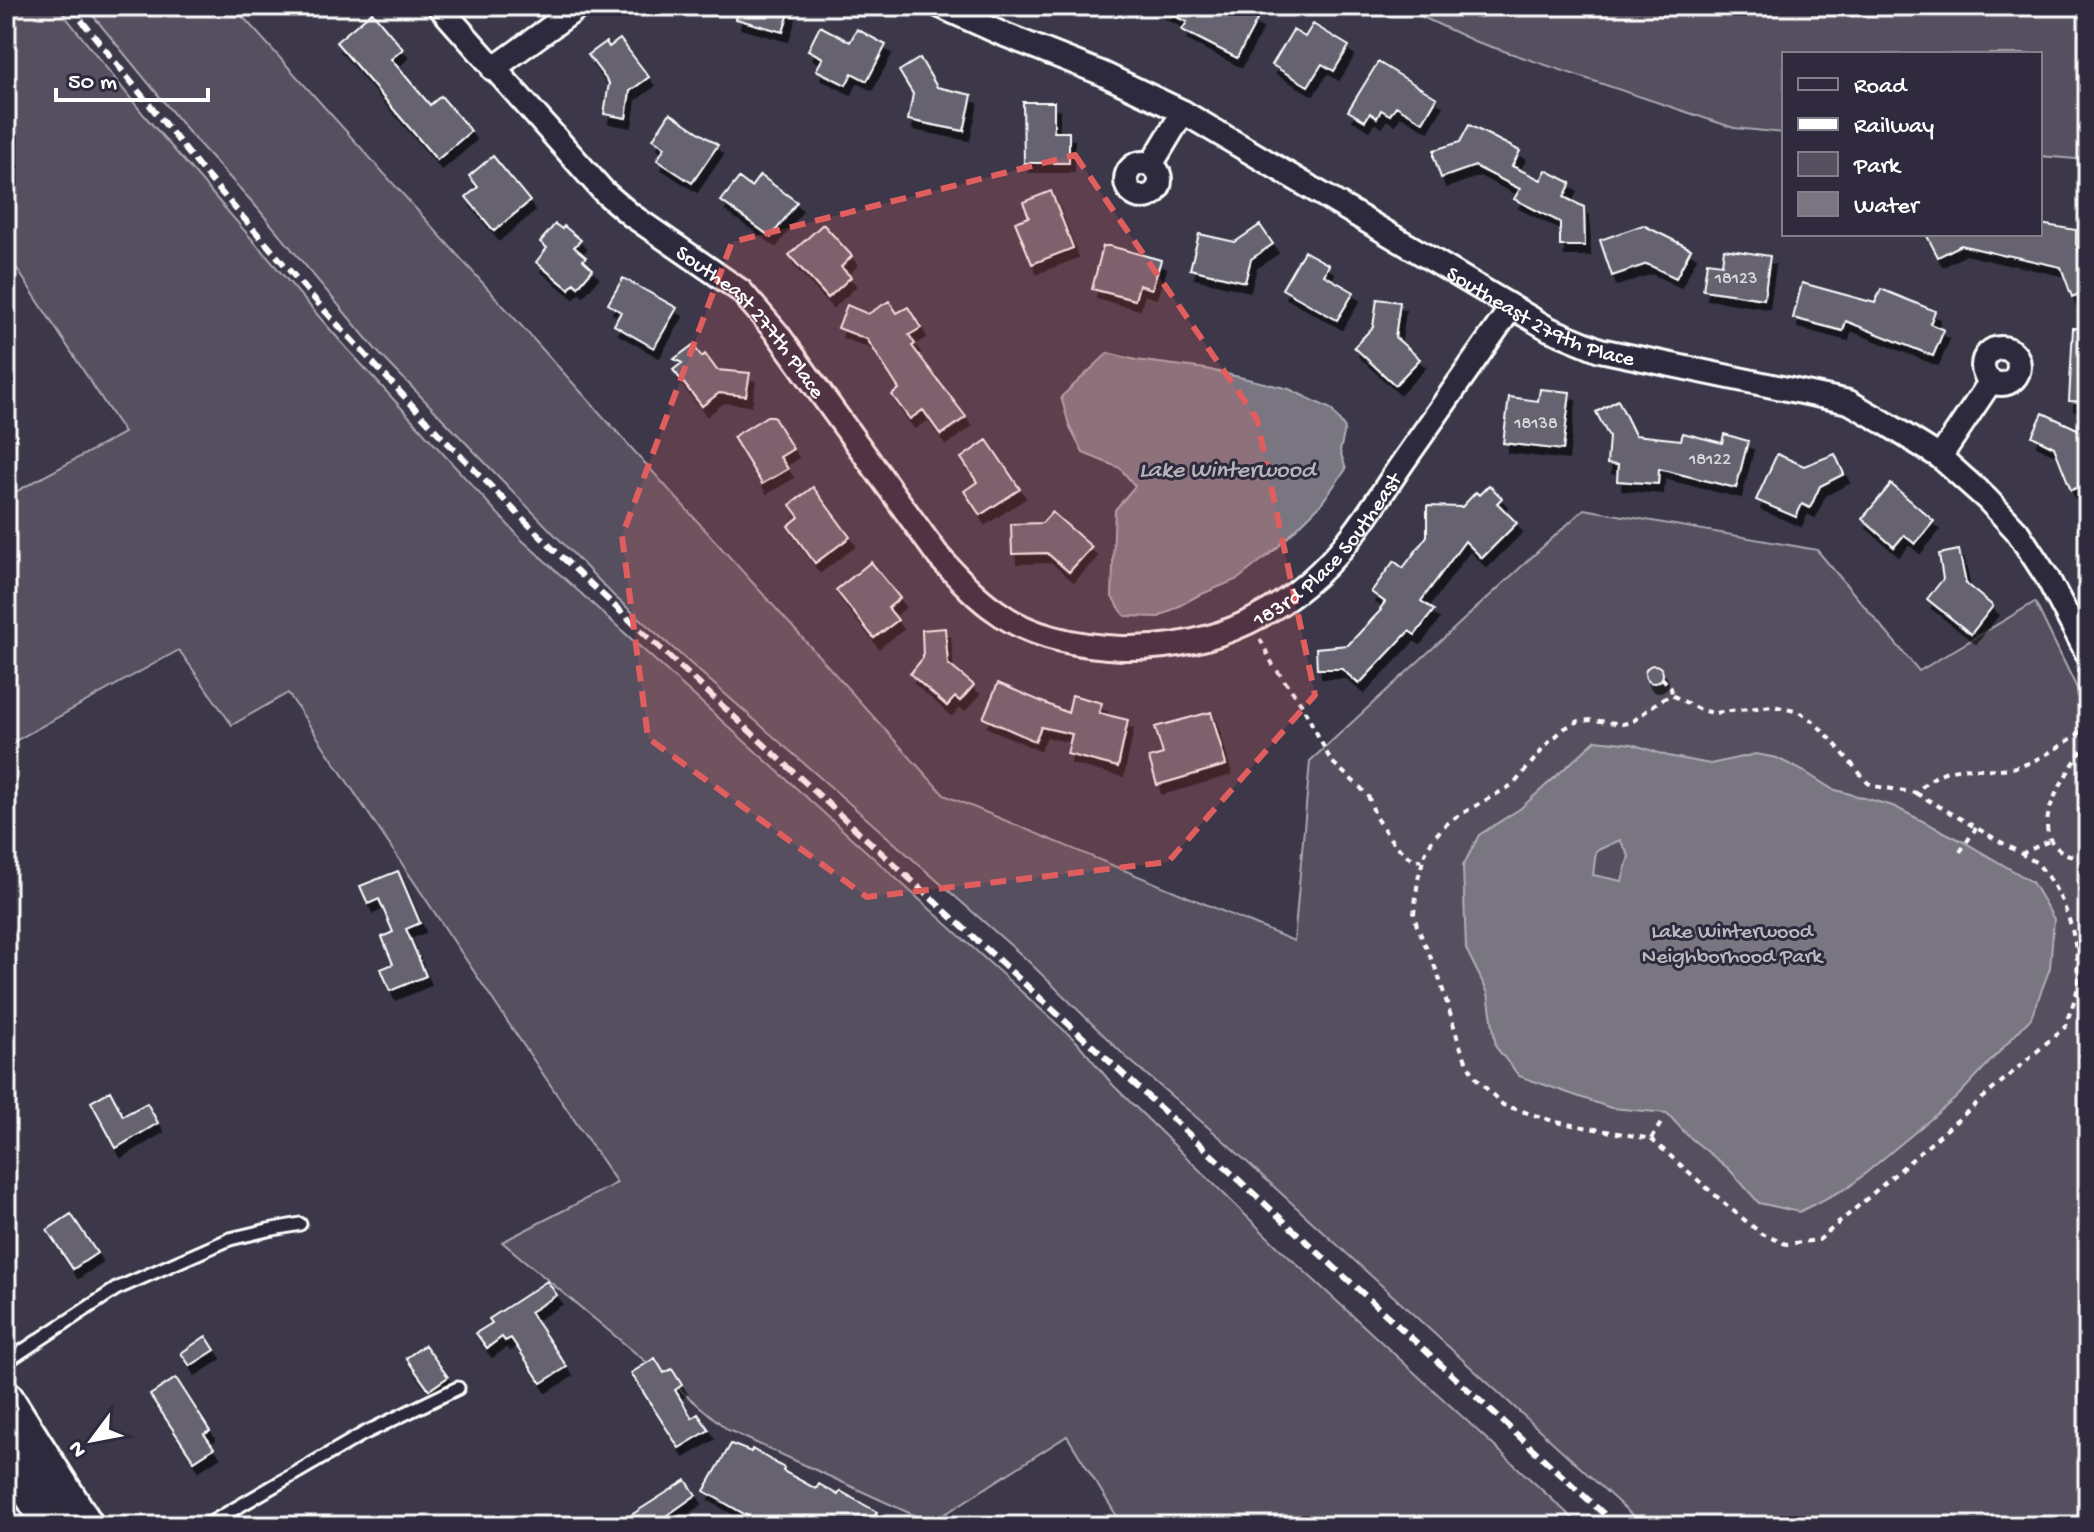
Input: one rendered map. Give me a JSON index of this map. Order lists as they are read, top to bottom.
{
  "streets": {
    "street": ["Southeast 279th Place", "Southeast 277th Place", "183rd Place Southeast"]
  },
  "crossings": [
    ["Southeast 279th Place", "183rd Place Southeast"],
    ["Southeast 277th Place", "183rd Place Southeast"]
  ],
  "water": ["Lake Winterwood"],
  "parks": ["Lake Winterwood Neighborhood Park"],
  "house_numbers": ["18123", "18138", "18122"],
  "legend": [
    "Road",
    "Railway",
    "Park",
    "Water"
  ],
  "scale_bar": "50 m",
  "north": "bottom left"
}
